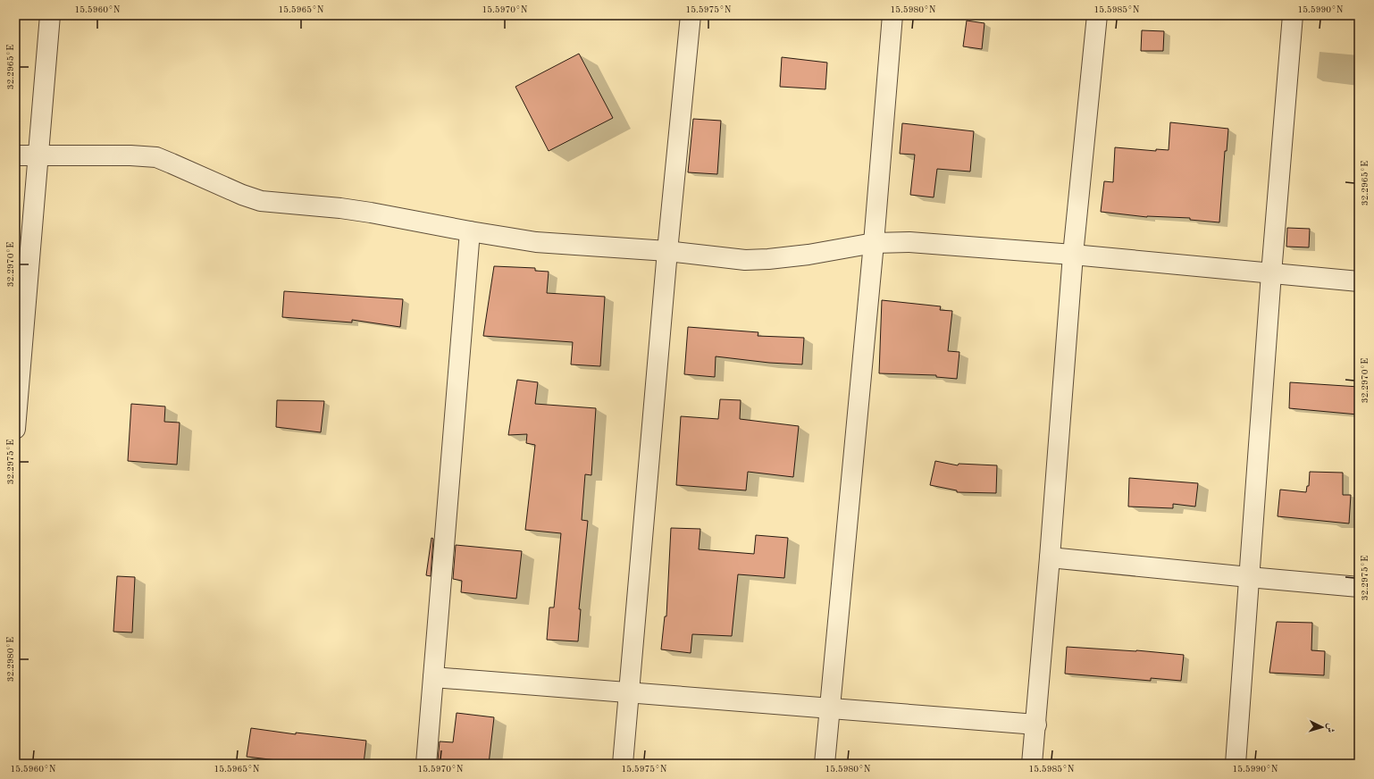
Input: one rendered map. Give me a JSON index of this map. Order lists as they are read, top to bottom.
{
  "north": "right",
  "coordinates": [
    "15.5960°N",
    "15.5965°N",
    "15.5970°N",
    "15.5975°N",
    "15.5980°N",
    "15.5985°N",
    "15.5990°N",
    "32.2965°E",
    "32.2970°E",
    "32.2975°E",
    "32.2980°E"
  ]
}
